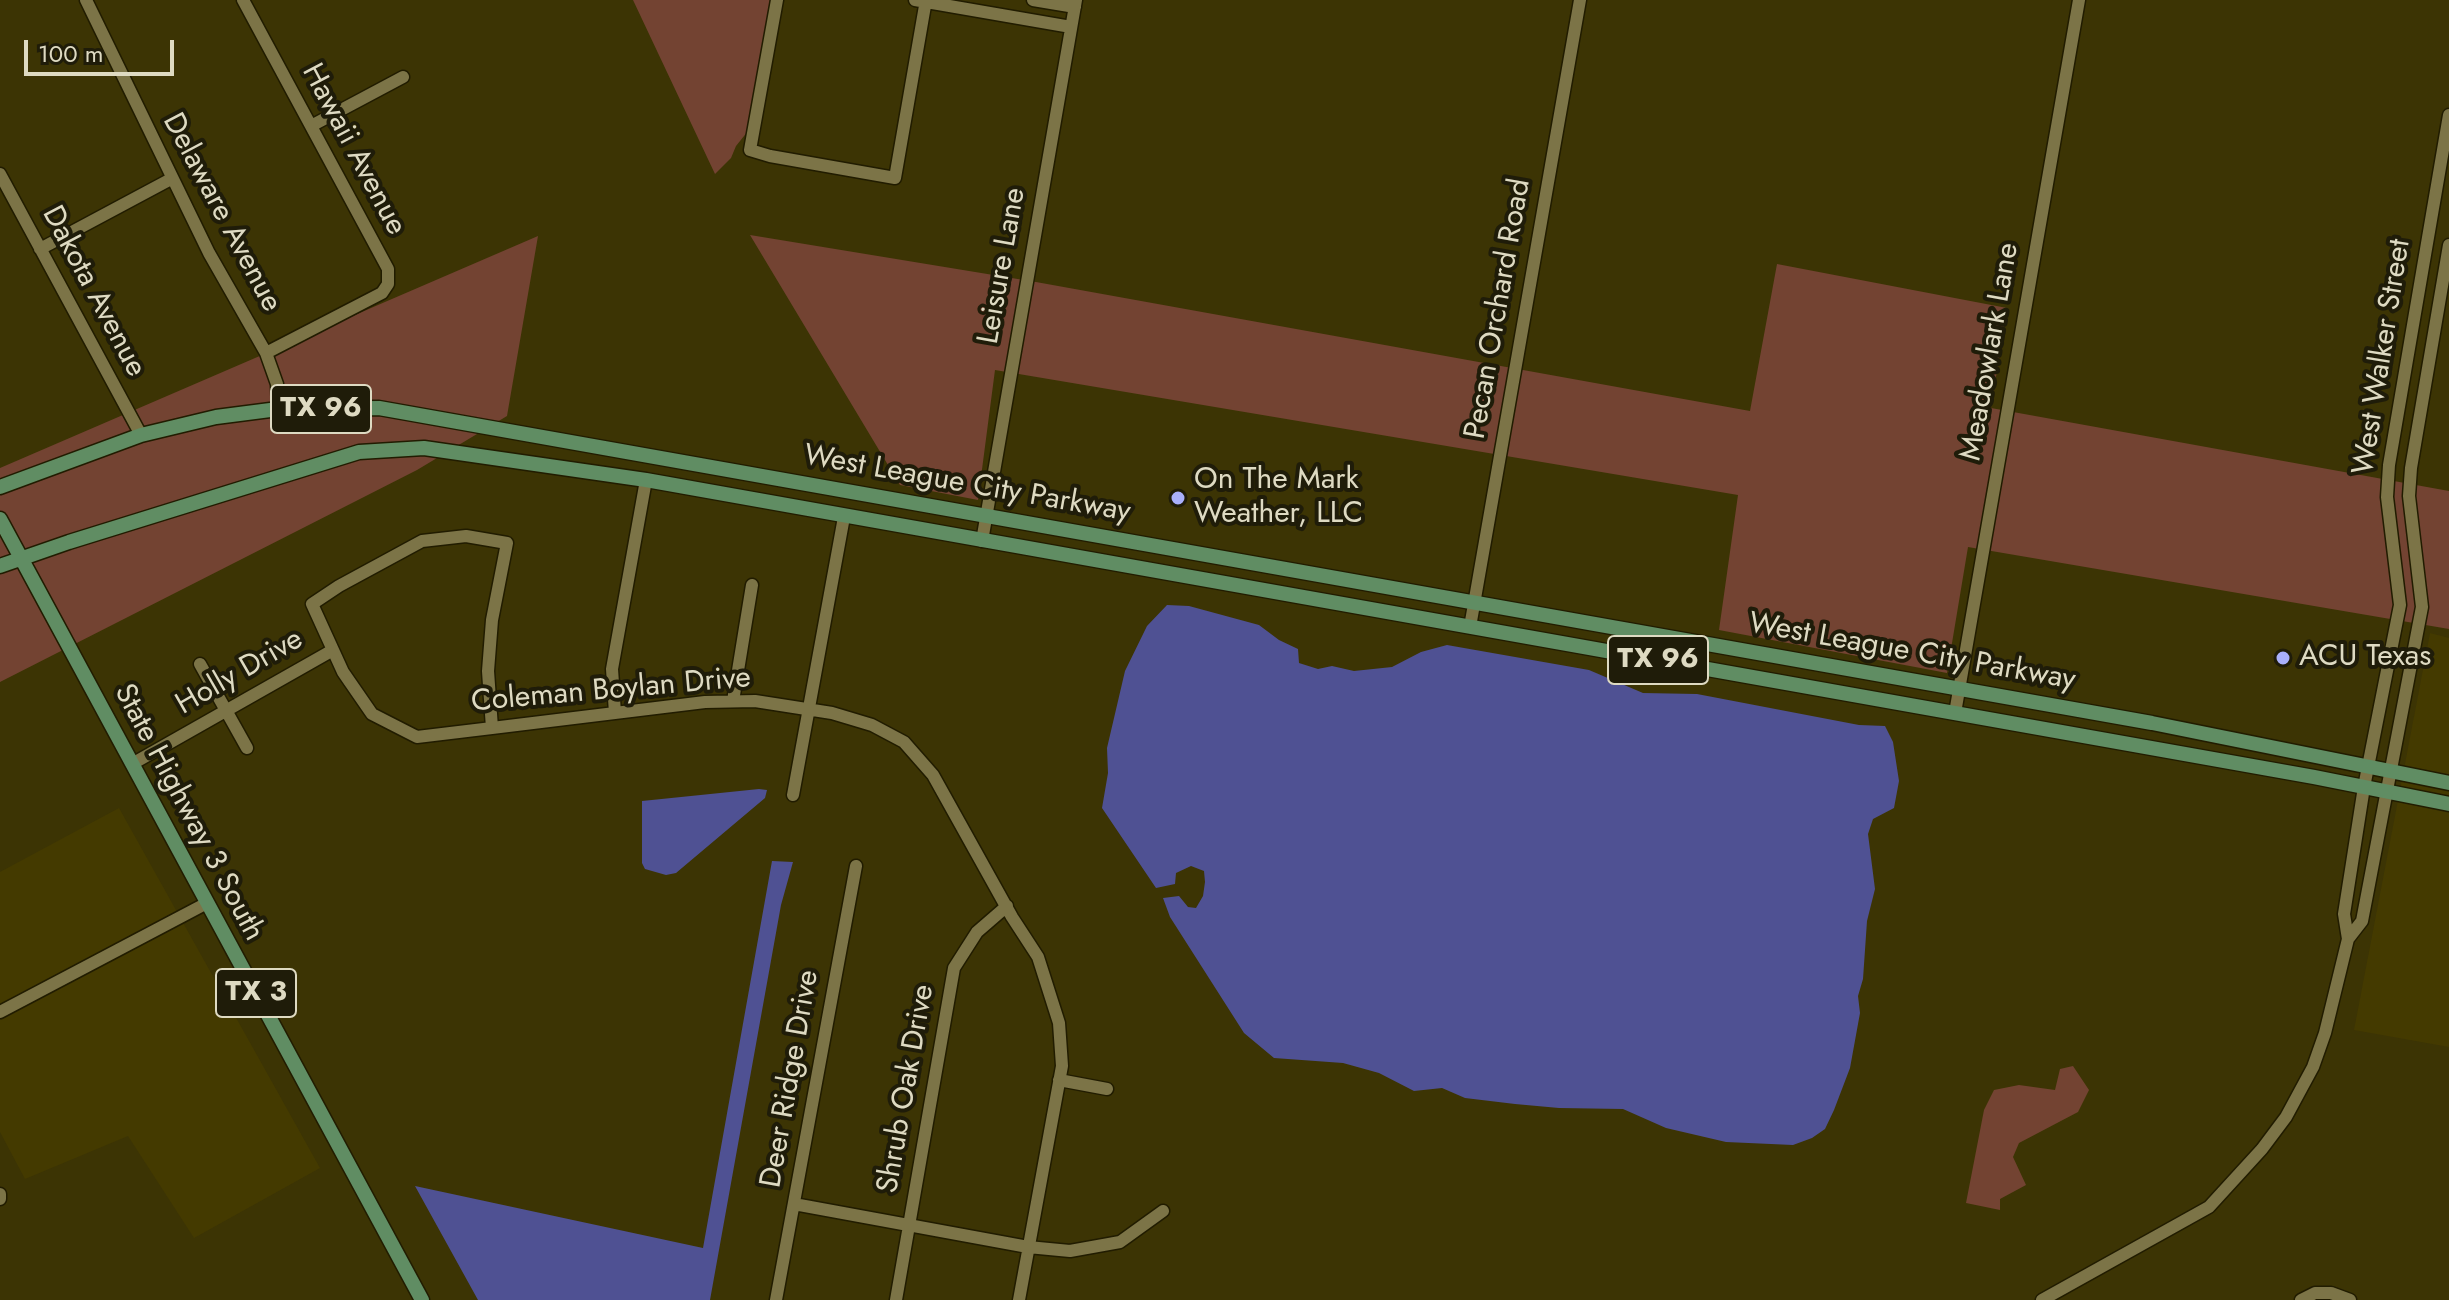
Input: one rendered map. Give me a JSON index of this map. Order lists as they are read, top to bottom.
{
  "streets": {
    "main road": [
      "TX 96",
      "West League City Parkway",
      "State Highway 3 South",
      "TX 3"
    ],
    "street": [
      "Hawaii Avenue",
      "Delaware Avenue",
      "Leisure Lane",
      "Dakota Avenue",
      "Pecan Orchard Road",
      "Meadowlark Lane",
      "West Walker Street",
      "Holly Drive",
      "Coleman Boylan Drive",
      "Deer Ridge Drive",
      "Shrub Oak Drive"
    ]
  },
  "crossings": [
    ["Hawaii Avenue", "Delaware Avenue"],
    ["Delaware Avenue", "West League City Parkway"],
    ["Leisure Lane", "West League City Parkway"],
    ["Dakota Avenue", "West League City Parkway"],
    ["Pecan Orchard Road", "West League City Parkway"],
    ["Meadowlark Lane", "West League City Parkway"],
    ["West Walker Street", "West League City Parkway"],
    ["TX 96", "West League City Parkway"],
    ["TX 96", "State Highway 3 South"],
    ["West League City Parkway", "State Highway 3 South"],
    ["Holly Drive", "Coleman Boylan Drive"],
    ["Holly Drive", "State Highway 3 South"],
    ["Coleman Boylan Drive", "Shrub Oak Drive"]
  ],
  "places": ["On The Mark Weather, LLC", "ACU Texas"],
  "scale_bar": "100 m"
}
